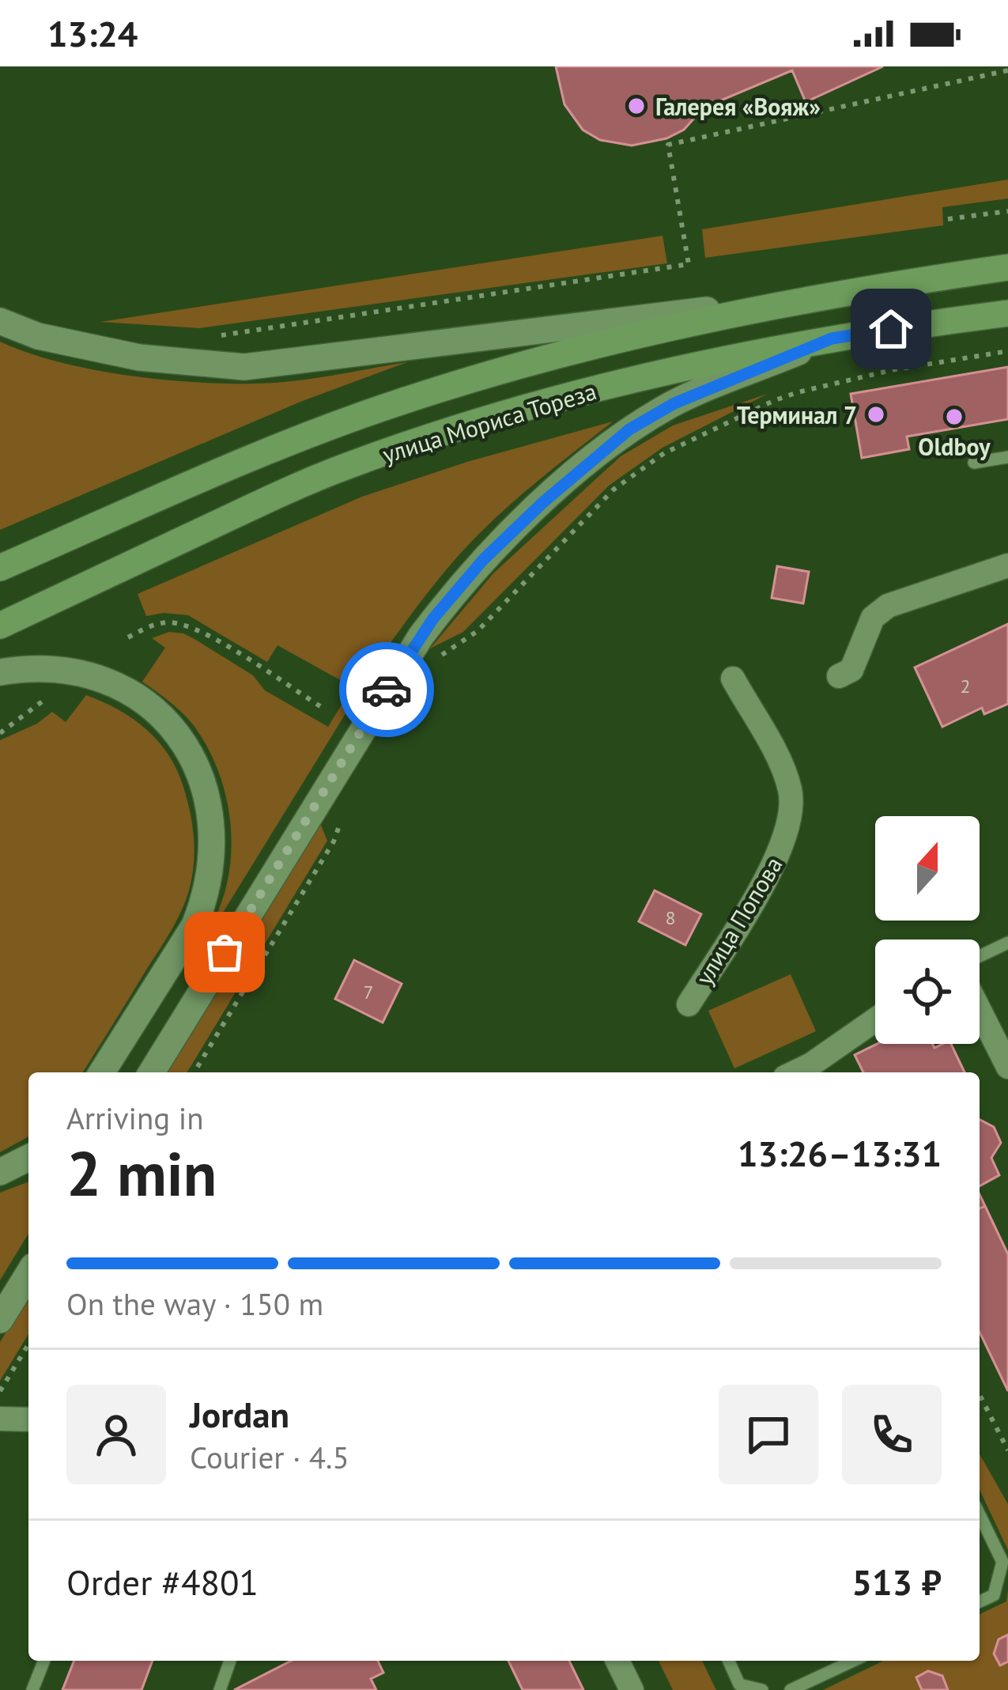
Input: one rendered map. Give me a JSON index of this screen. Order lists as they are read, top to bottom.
{
  "streets": {
    "main road": ["улица Мориса Тореза"],
    "street": ["улица Попова"]
  },
  "places": ["Галерея «Вояж»", "Терминал 7", "Oldboy"],
  "house_numbers": ["2", "8", "7"],
  "north": "top",
  "page": {
    "status": "13:24",
    "heading": ["2 min", "Arriving in", "13:26–13:31"],
    "panel": [
      "Jordan",
      "Courier · 4.5",
      "Order #4801",
      "513 ₽"
    ],
    "bar": "On the way · 150 m"
  }
}
